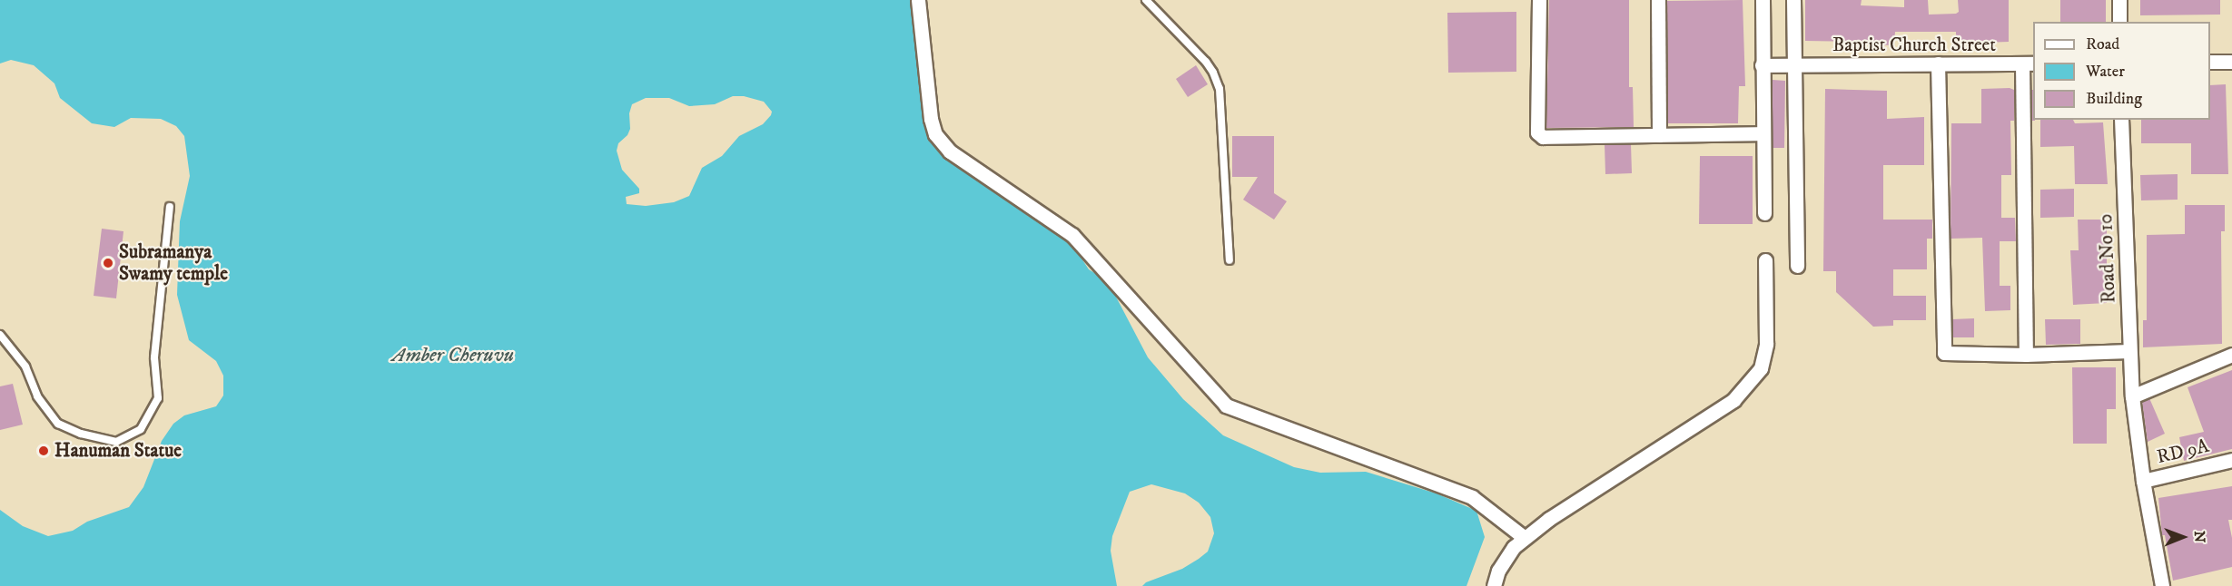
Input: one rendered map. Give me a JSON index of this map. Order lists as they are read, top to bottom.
{
  "streets": {
    "street": ["Baptist Church Street", "Road No 10", "RD 9A"]
  },
  "crossings": [
    ["Road No 10", "RD 9A"]
  ],
  "water": ["Amber Cheruvu"],
  "places": ["Subramanya Swamy temple", "Hanuman Statue"],
  "legend": ["Road", "Water", "Building"],
  "north": "right"
}
